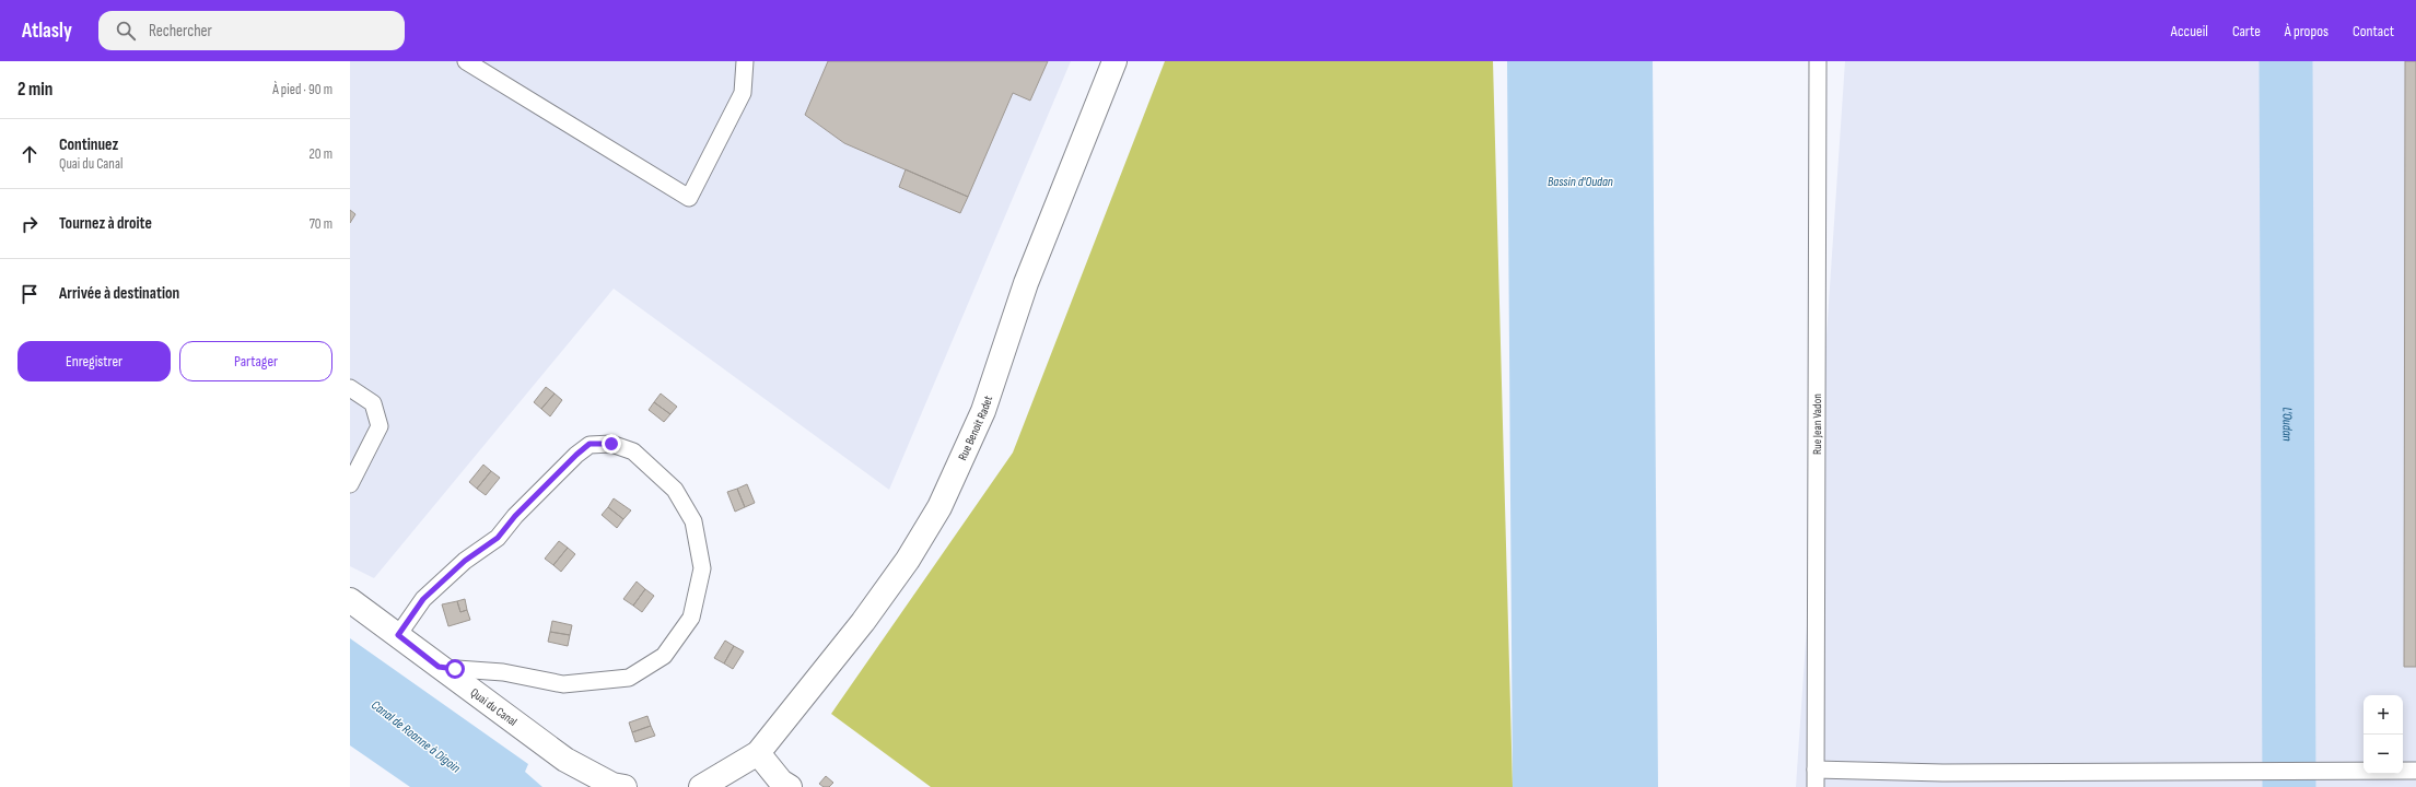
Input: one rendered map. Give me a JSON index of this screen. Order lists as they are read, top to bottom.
{
  "streets": {
    "street": ["Rue Benoit Radet", "Quai du Canal"],
    "lane": ["Rue Jean Vadon"]
  },
  "water": ["Bassin d'Oudan", "L'Oudan", "Canal de Roanne à Digoin"],
  "page": {
    "header": "Atlasly",
    "search": "Rechercher",
    "nav": [
      "Accueil",
      "Carte",
      "À propos",
      "Contact"
    ],
    "heading": ["2 min", "À pied · 90 m"],
    "list": [
      ["Continuez", "Quai du Canal", "20 m"],
      ["Tournez à droite", "70 m"],
      "Arrivée à destination"
    ],
    "buttons": ["Enregistrer", "Partager"],
    "map_buttons": ["+", "−"]
  }
}
